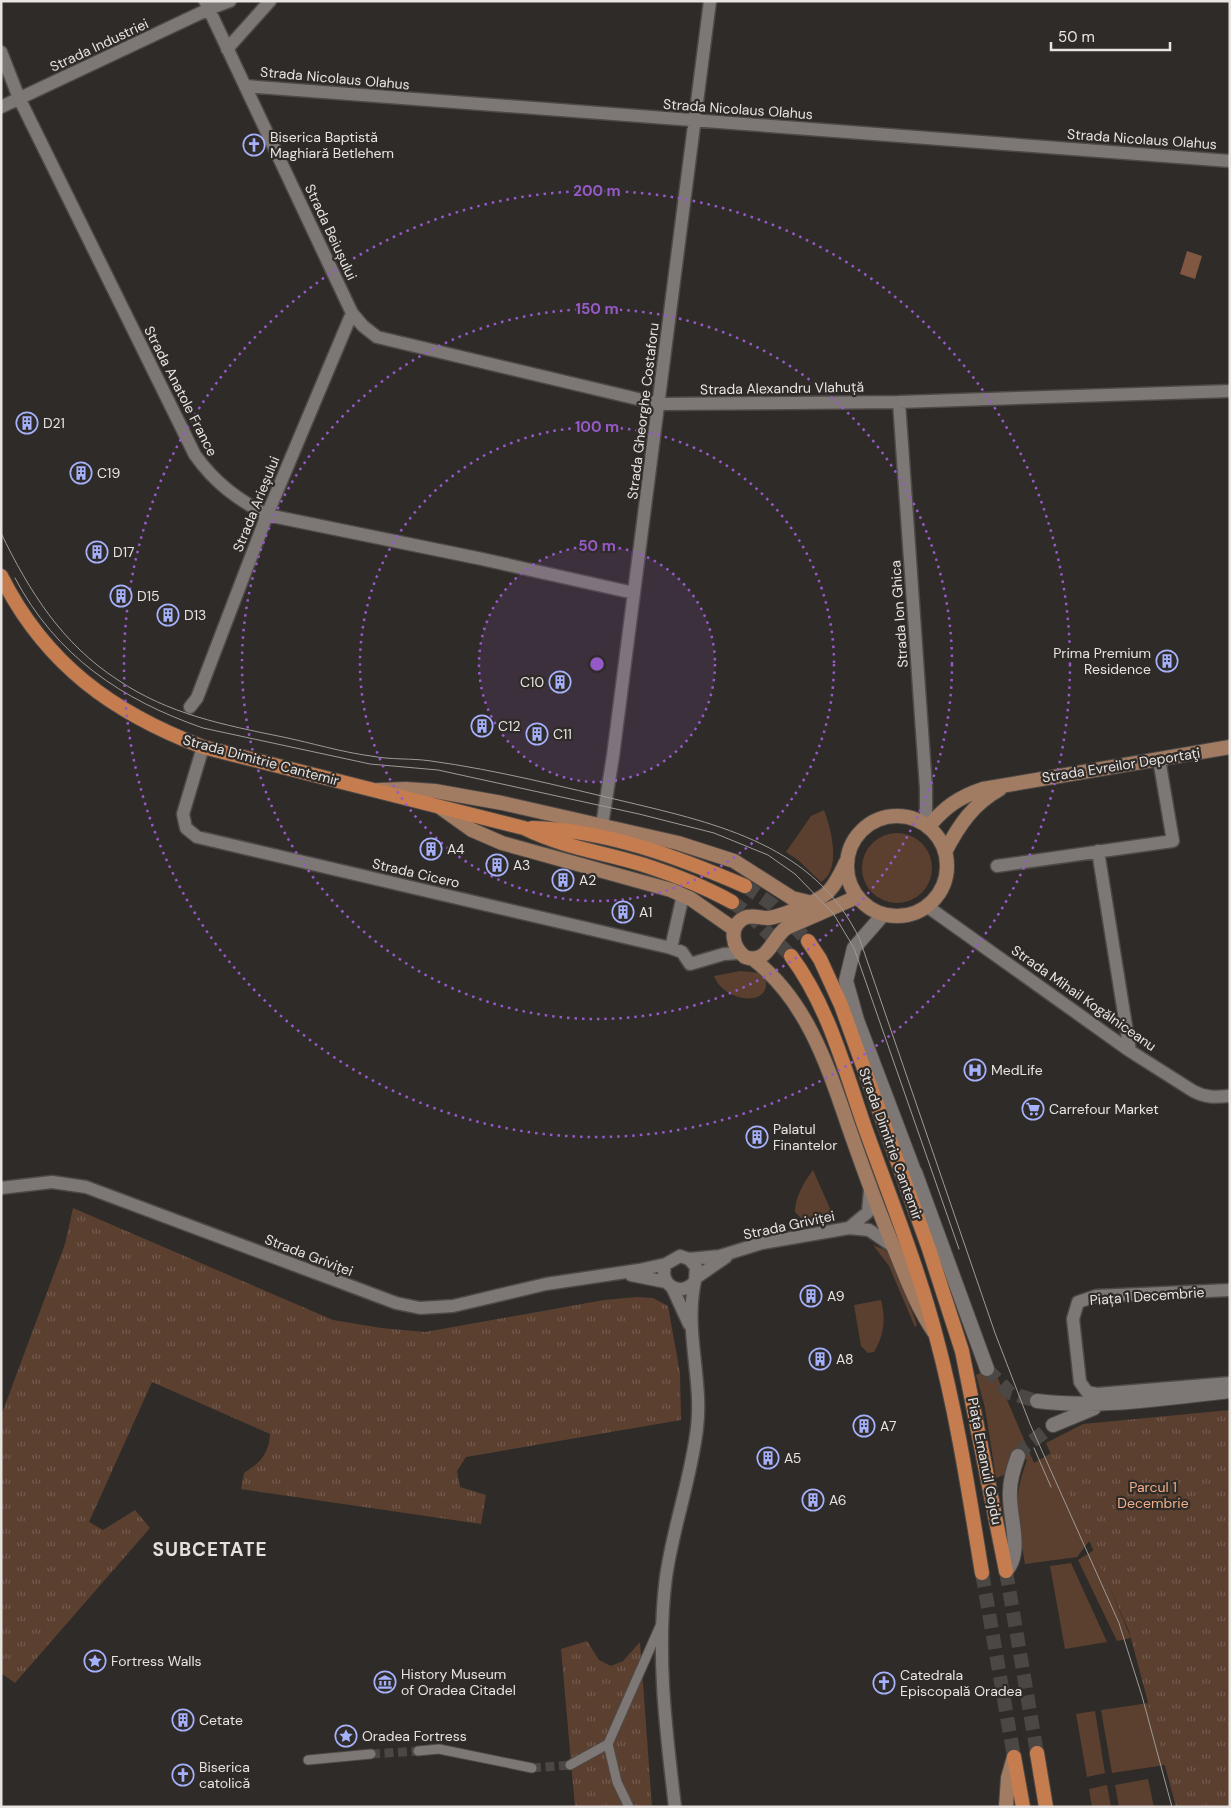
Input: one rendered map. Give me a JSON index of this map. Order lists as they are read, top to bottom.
{
  "streets": {
    "main road": ["Strada Dimitrie Cantemir", "Strada Evreilor Deportaţi", "Piața Emanuil Gojdu"],
    "street": [
      "Strada Industriei",
      "Strada Nicolaus Olahus",
      "Strada Beiușului",
      "Strada Alexandru Vlahuță",
      "Strada Anatole France",
      "Strada Gheorghe Costaforu",
      "Strada Arieșului",
      "Strada Ion Ghica",
      "Strada Cicero",
      "Strada Mihail Kogălniceanu",
      "Strada Griviței",
      "Piața 1 Decembrie"
    ]
  },
  "crossings": [
    ["Strada Industriei", "Strada Beiușului"],
    ["Strada Industriei", "Strada Anatole France"],
    ["Strada Nicolaus Olahus", "Strada Beiușului"],
    ["Strada Nicolaus Olahus", "Strada Gheorghe Costaforu"],
    ["Strada Beiușului", "Strada Alexandru Vlahuță"],
    ["Strada Beiușului", "Strada Arieșului"],
    ["Strada Alexandru Vlahuță", "Strada Gheorghe Costaforu"],
    ["Strada Alexandru Vlahuță", "Strada Arieșului"],
    ["Strada Alexandru Vlahuță", "Strada Ion Ghica"],
    ["Strada Anatole France", "Strada Gheorghe Costaforu"],
    ["Strada Anatole France", "Strada Arieșului"],
    ["Strada Ion Ghica", "Strada Evreilor Deportaţi"],
    ["Strada Ion Ghica", "Strada Mihail Kogălniceanu"],
    ["Strada Dimitrie Cantemir", "Strada Cicero"],
    ["Strada Dimitrie Cantemir", "Piața Emanuil Gojdu"],
    ["Strada Evreilor Deportaţi", "Strada Mihail Kogălniceanu"]
  ],
  "districts": ["SUBCETATE"],
  "parks": ["Parcul 1 Decembrie"],
  "places": {
    "church": ["Biserica Baptistă Maghiară Betlehem", "Catedrala Episcopală Oradea", "Biserica catolică"],
    "building": [
      "D21",
      "C19",
      "D17",
      "D15",
      "D13",
      "Prima Premium Residence",
      "C10",
      "C12",
      "C11",
      "A4",
      "A3",
      "A2",
      "A1",
      "Palatul Finantelor",
      "A9",
      "A8",
      "A7",
      "A5",
      "A6",
      "Cetate"
    ],
    "hospital": ["MedLife"],
    "supermarket": ["Carrefour Market"],
    "place": ["Fortress Walls", "Oradea Fortress"],
    "museum": ["History Museum of Oradea Citadel"]
  },
  "scale_bar": "50 m",
  "rings": [
    "200 m",
    "150 m",
    "100 m",
    "50 m"
  ]
}
